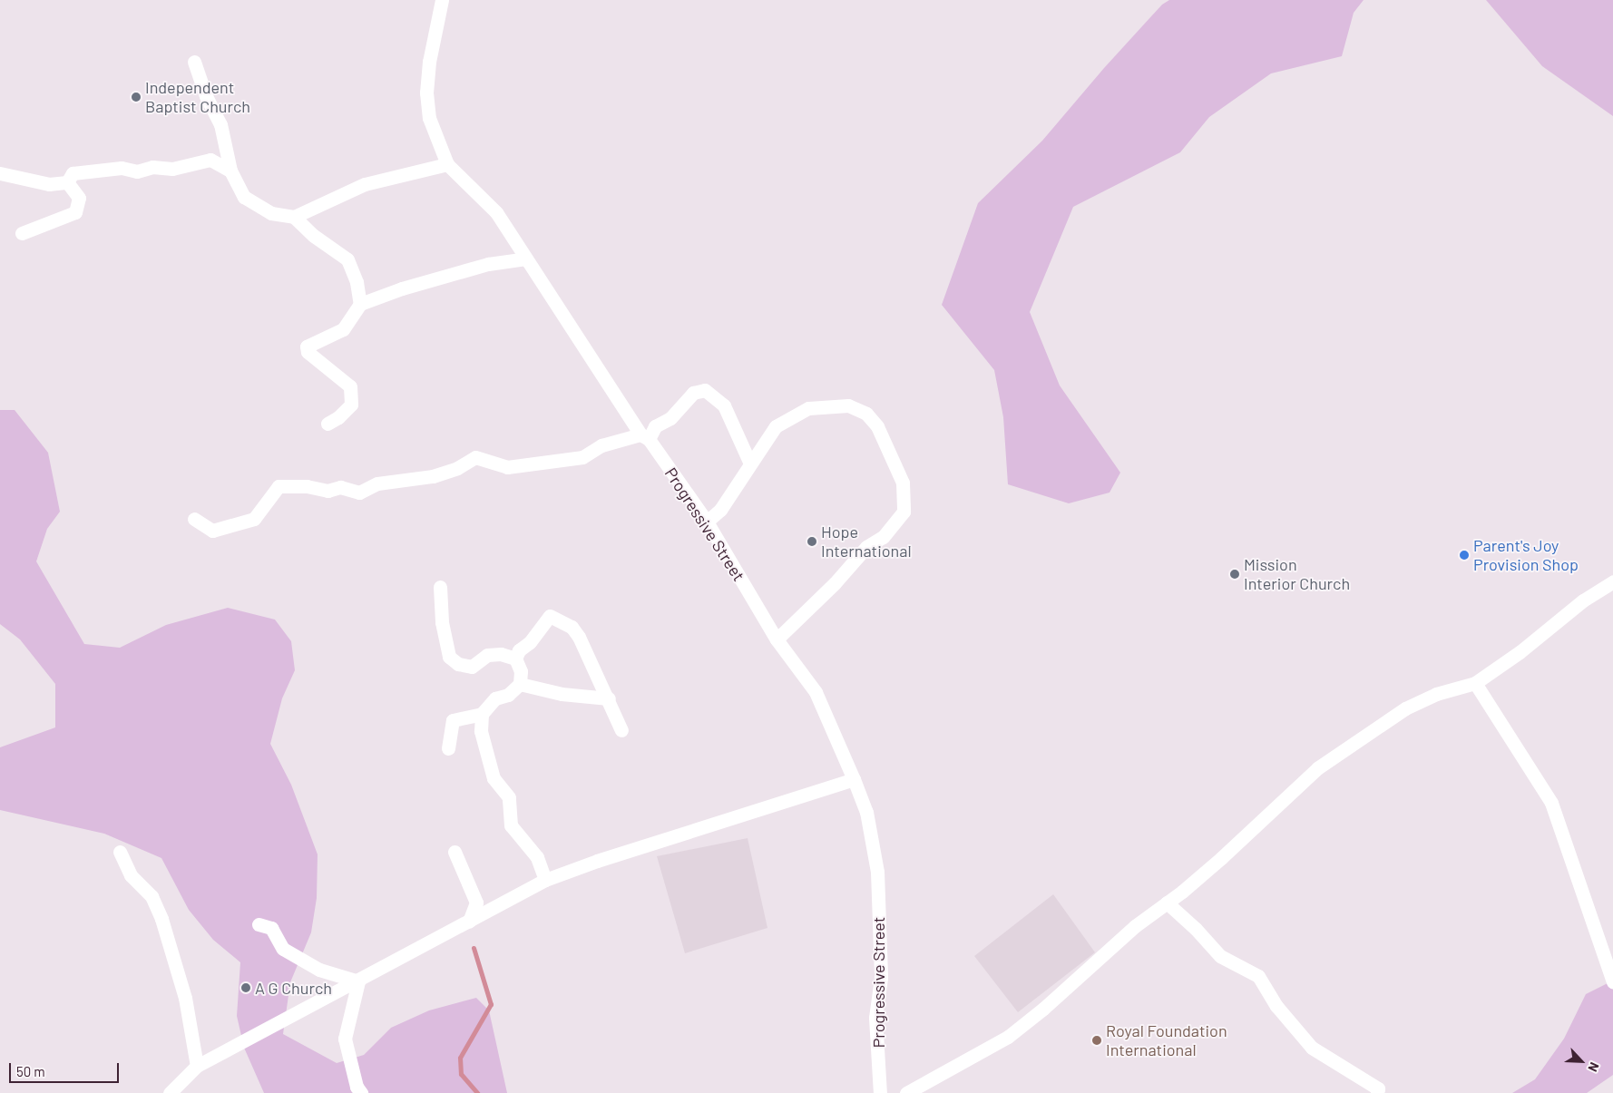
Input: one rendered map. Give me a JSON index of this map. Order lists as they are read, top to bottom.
{
  "streets": {
    "street": ["Progressive Street"]
  },
  "places": [
    "Independent Baptist Church",
    "Hope International",
    "Parent's Joy Provision Shop",
    "Mission Interior Church",
    "A G Church",
    "Royal Foundation International"
  ],
  "scale_bar": "50 m",
  "north": "bottom right"
}
